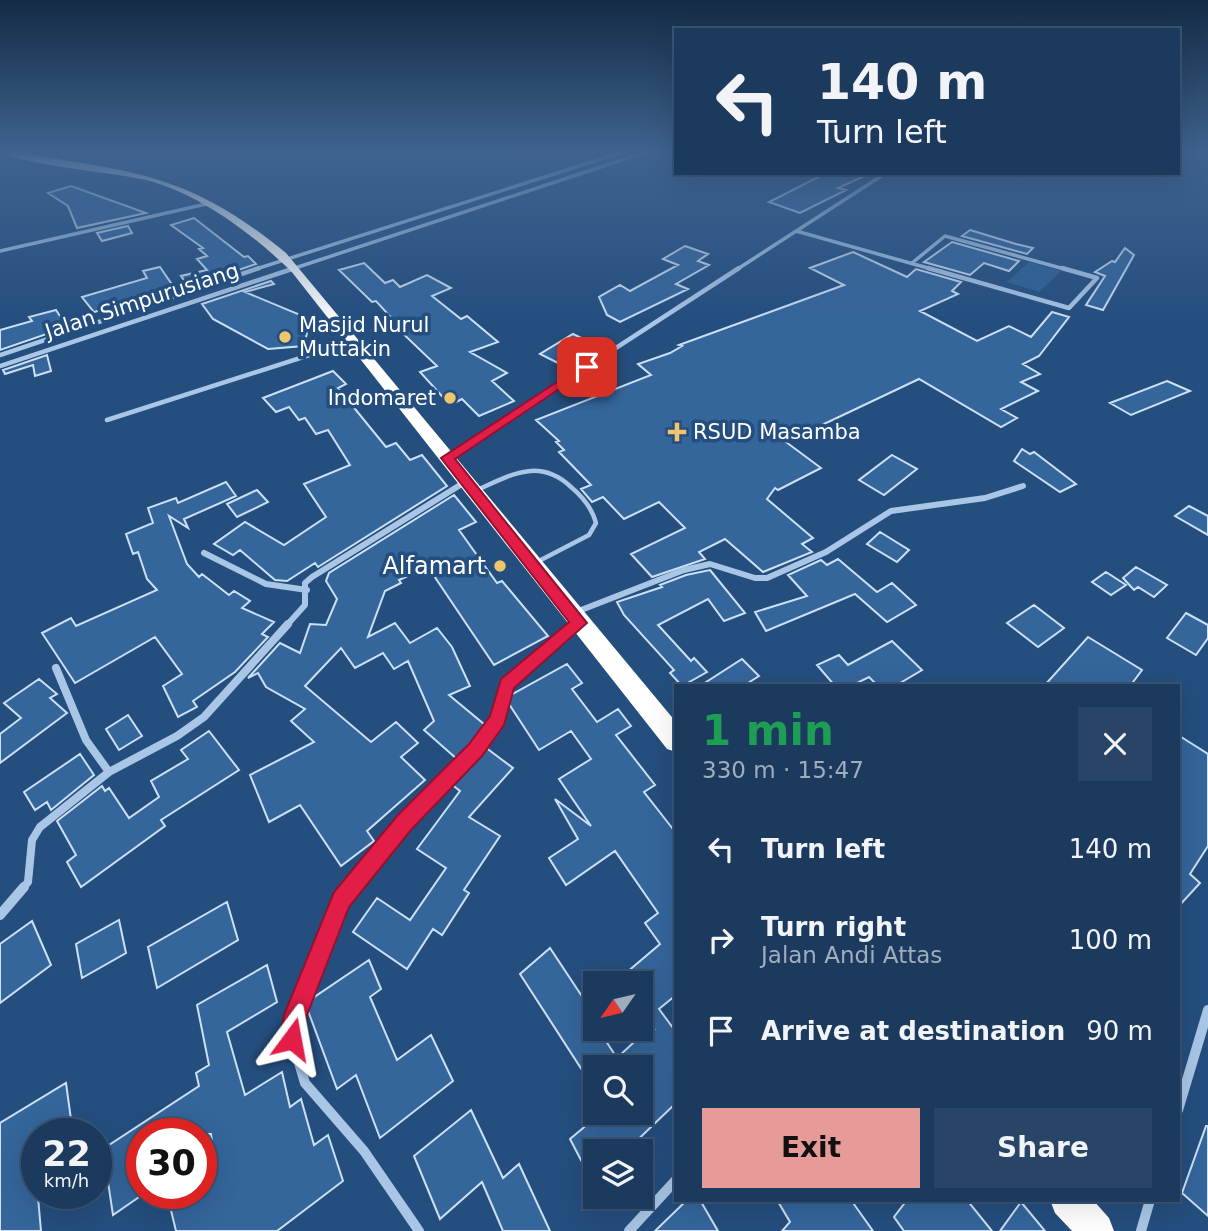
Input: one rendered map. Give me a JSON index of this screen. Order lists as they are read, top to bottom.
{
  "streets": {
    "street": ["Jalan Simpurusiang"]
  },
  "places": {
    "other": ["Masjid Nurul Muttakin", "Indomaret", "Alfamart"],
    "health": ["RSUD Masamba"]
  },
  "north": "bottom left",
  "page": {
    "turn": ["140 m", "Turn left"],
    "heading": ["1 min", "330 m · 15:47"],
    "list": [
      {
        "name": "Turn left",
        "value": "140 m"
      },
      {
        "name": "Turn right",
        "note": "Jalan Andi Attas",
        "value": "100 m"
      },
      {
        "name": "Arrive at destination",
        "value": "90 m"
      }
    ],
    "buttons": ["Exit", "Share"],
    "speed": "22 km/h",
    "limit": "30"
  }
}
